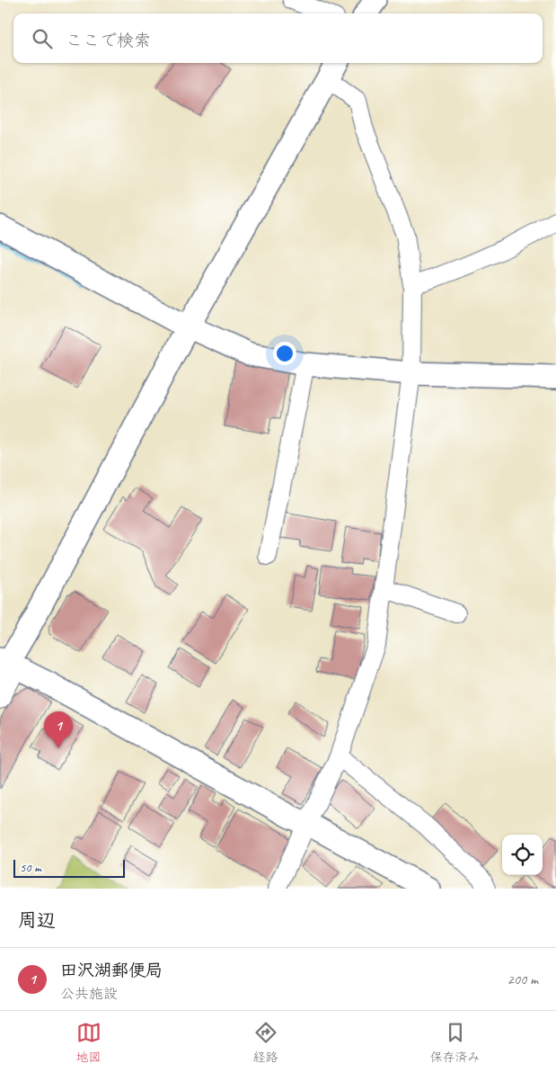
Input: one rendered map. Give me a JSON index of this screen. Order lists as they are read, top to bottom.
{
  "scale_bar": "50 m",
  "page": {
    "search": "ここで検索",
    "pins": "1",
    "scale": "50 m",
    "heading": "周辺",
    "list": [
      {
        "mark": "1",
        "name": "田沢湖郵便局",
        "note": "公共施設",
        "value": "200 m"
      }
    ],
    "nav": ["地図", "経路", "保存済み"]
  }
}
